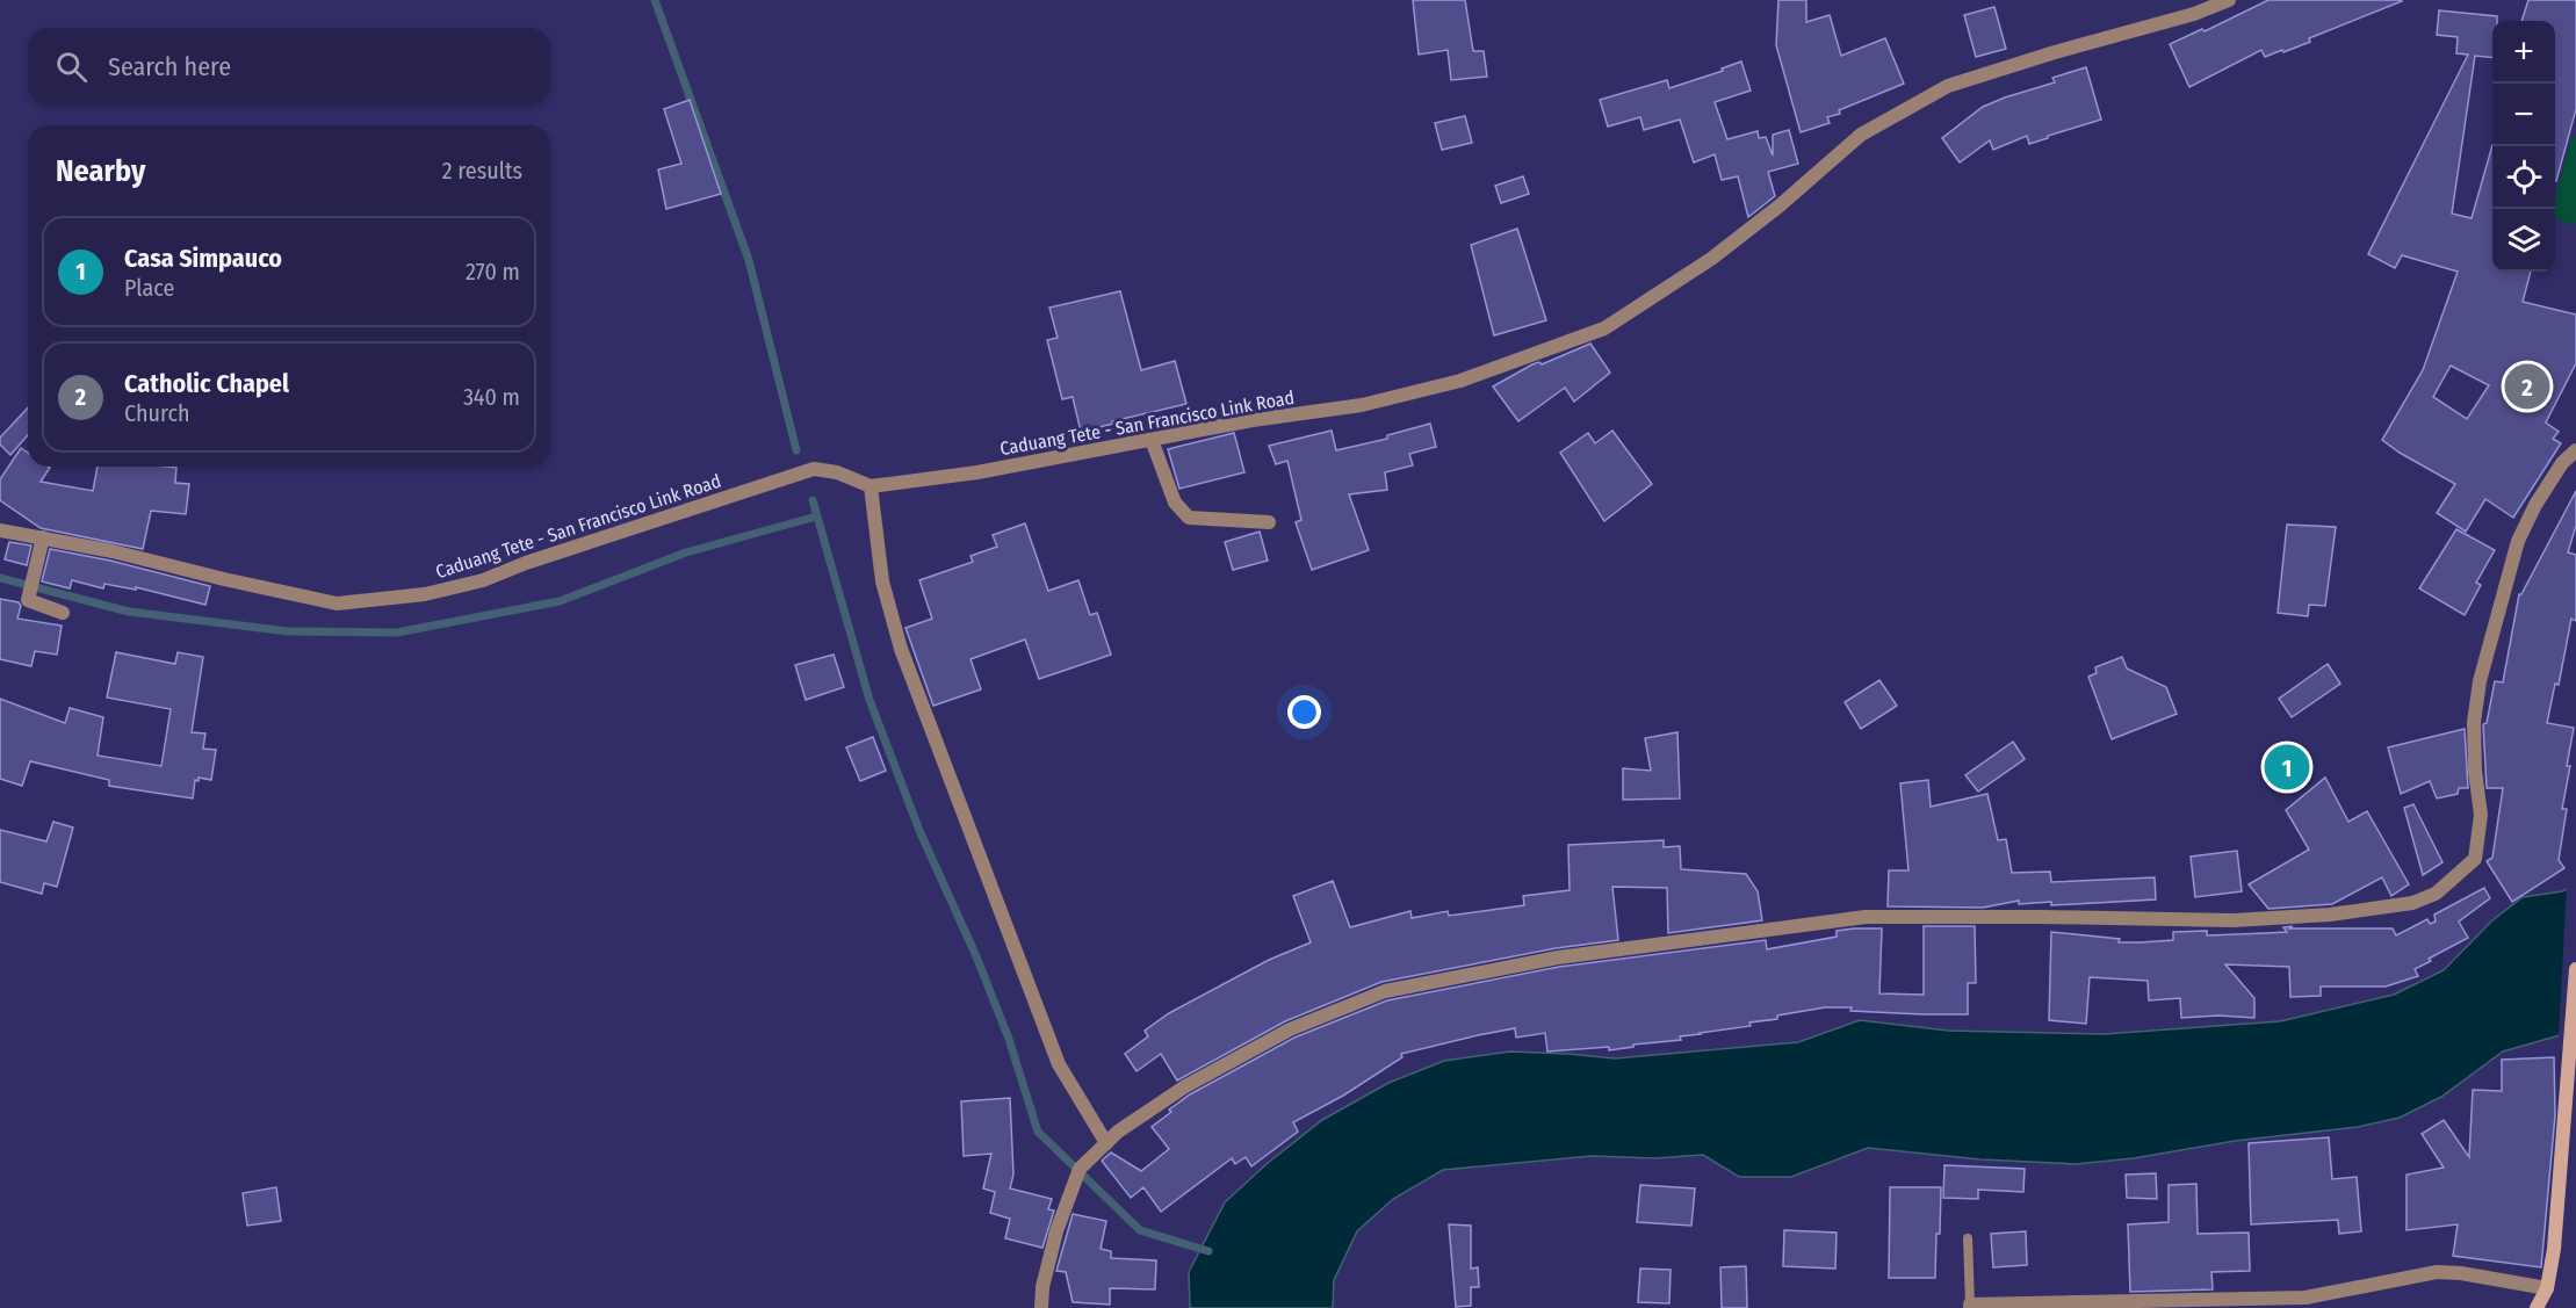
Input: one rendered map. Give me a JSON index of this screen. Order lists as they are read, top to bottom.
{
  "streets": {
    "street": ["Caduang Tete - San Francisco Link Road"]
  },
  "page": {
    "map_buttons": ["+", "−"],
    "search": "Search here",
    "heading": ["Nearby", "2 results"],
    "list": [
      {
        "mark": "1",
        "name": "Casa Simpauco",
        "note": "Place",
        "value": "270 m"
      },
      {
        "mark": "2",
        "name": "Catholic Chapel",
        "note": "Church",
        "value": "340 m"
      }
    ],
    "pins": ["2", "1"]
  }
}
